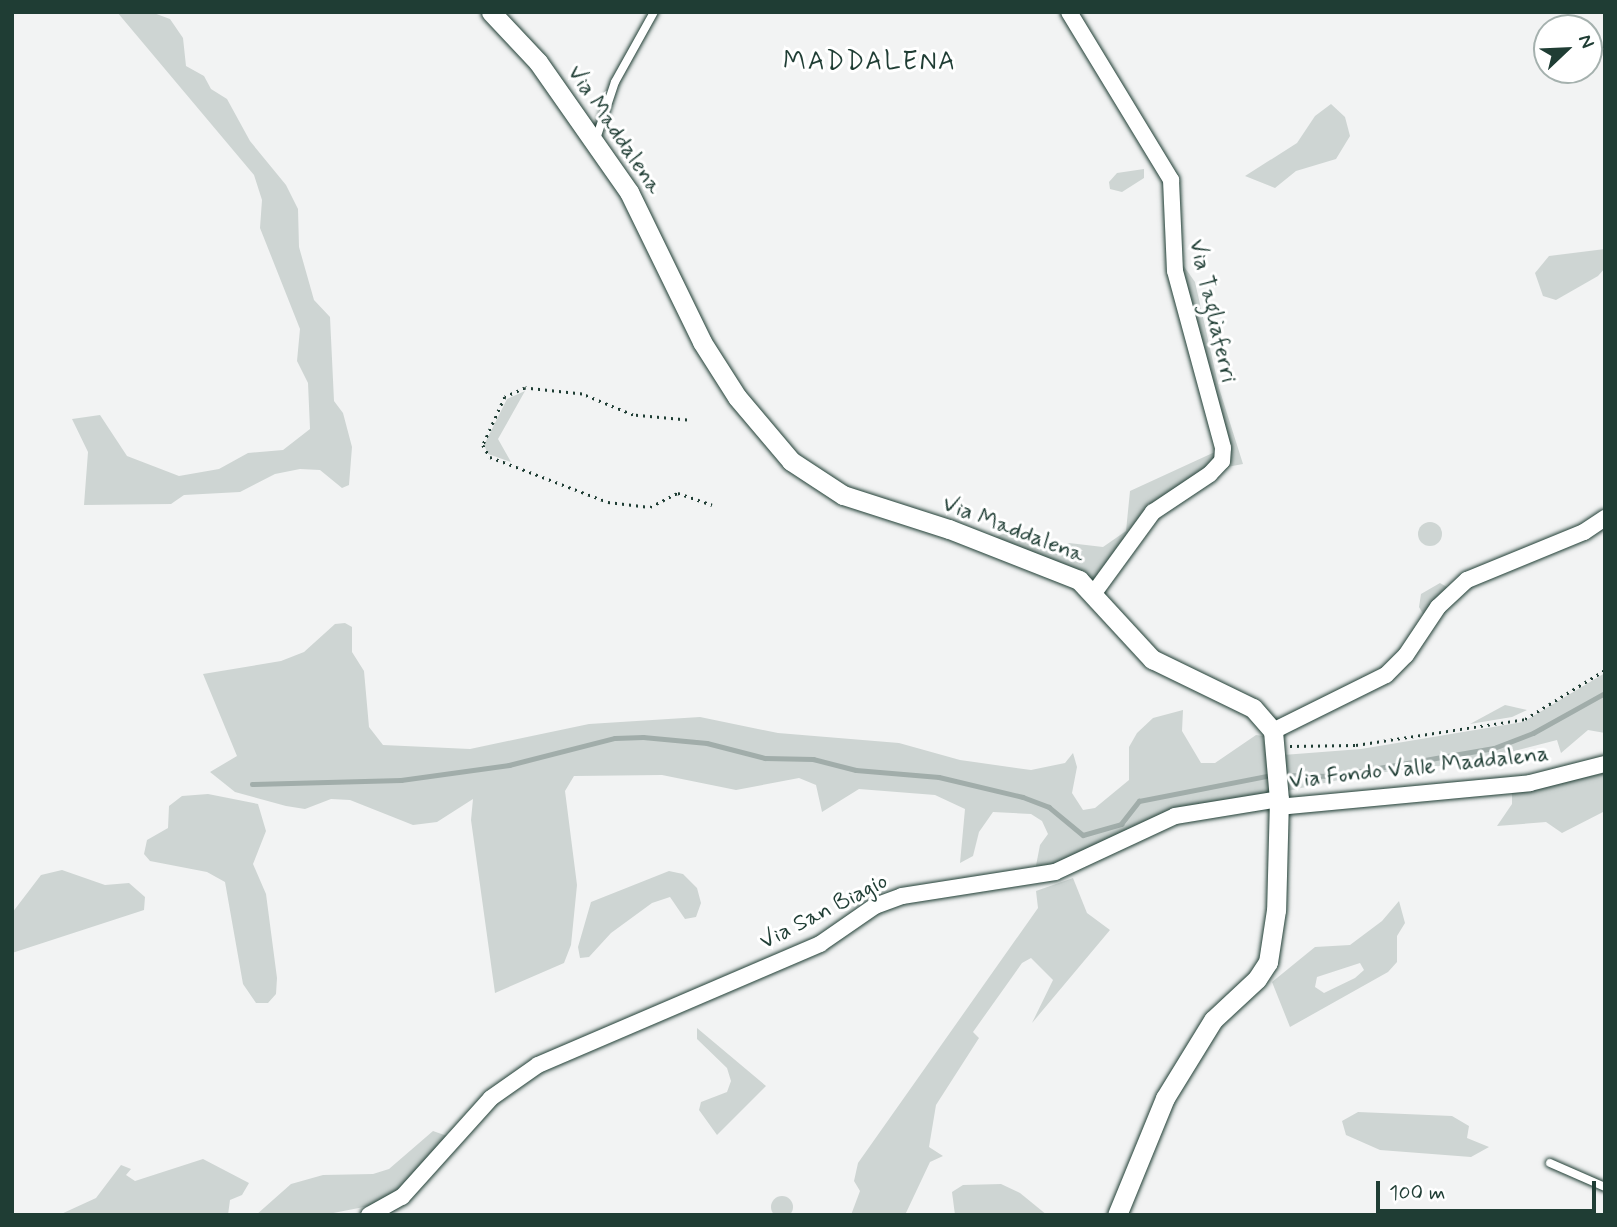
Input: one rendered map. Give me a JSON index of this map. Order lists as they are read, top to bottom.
{
  "streets": {
    "street": [
      "Via Maddalena",
      "Via Tagliaferri",
      "Via Fondo Valle Maddalena",
      "Via San Biagio"
    ]
  },
  "crossings": [
    ["Via Maddalena", "Via Tagliaferri"],
    ["Via Fondo Valle Maddalena", "Via San Biagio"]
  ],
  "districts": ["MADDALENA"],
  "scale_bar": "100 m",
  "north": "top right"
}
